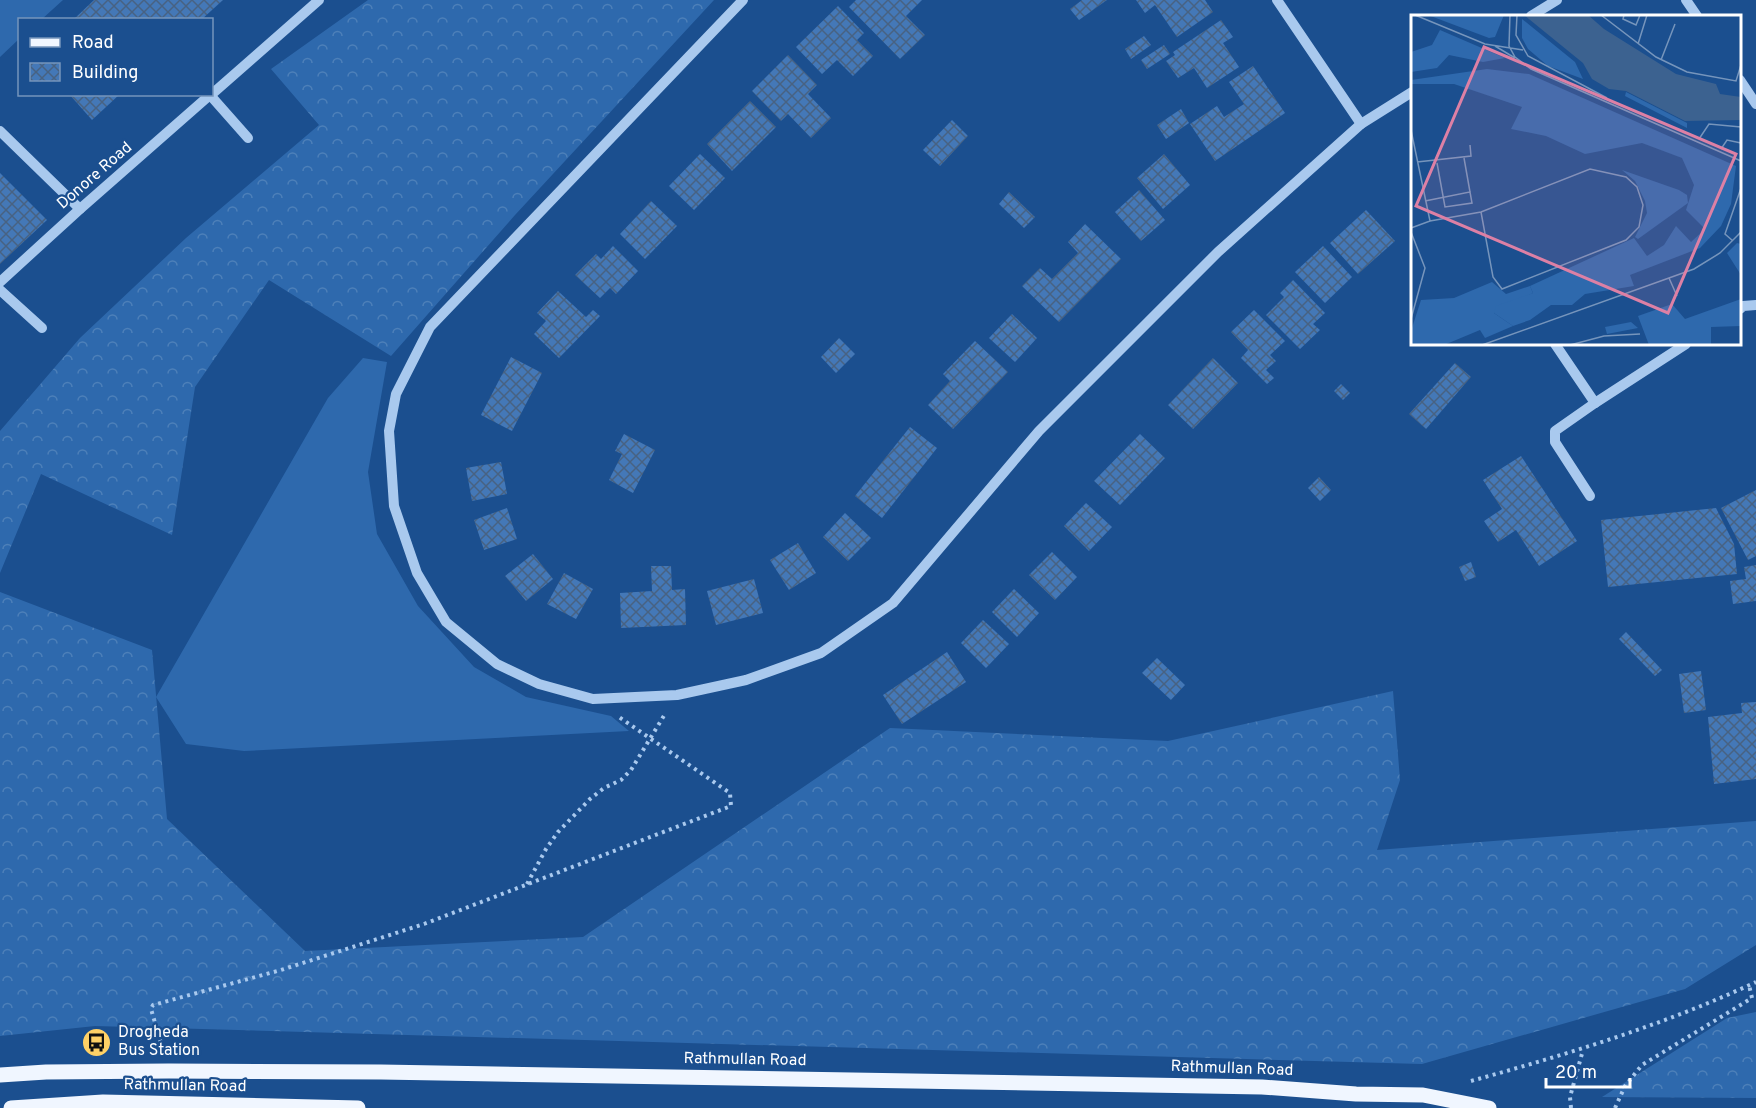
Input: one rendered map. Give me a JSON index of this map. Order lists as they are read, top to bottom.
{
  "streets": {
    "main road": ["Rathmullan Road"],
    "street": ["Donore Road"]
  },
  "places": {
    "bus stop": ["Drogheda Bus Station"]
  },
  "legend": ["Road", "Building"],
  "scale_bar": "20 m"
}
